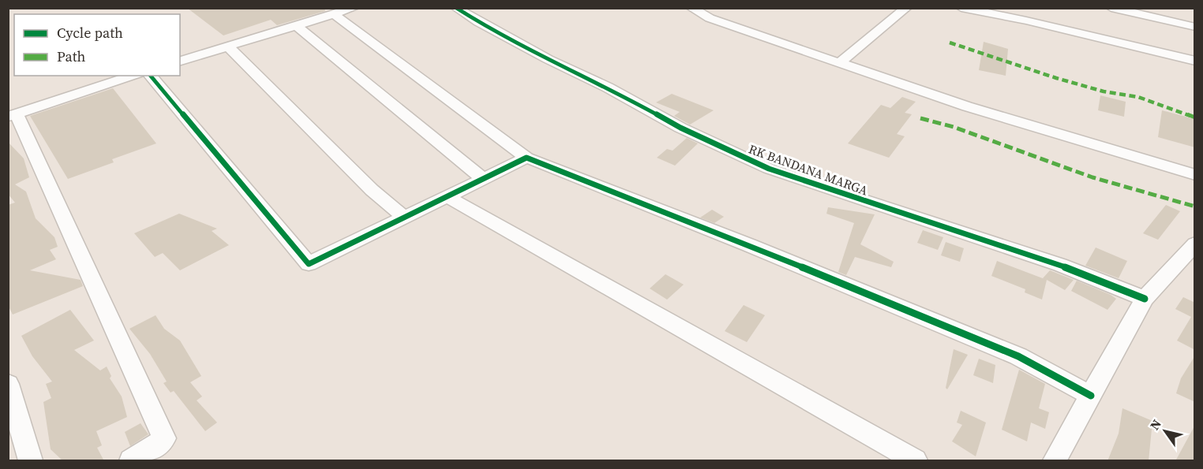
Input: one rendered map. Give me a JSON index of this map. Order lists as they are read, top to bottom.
{
  "streets": {
    "street": ["RK BANDANA MARGA"]
  },
  "legend": ["Cycle path", "Path"],
  "north": "top left"
}
